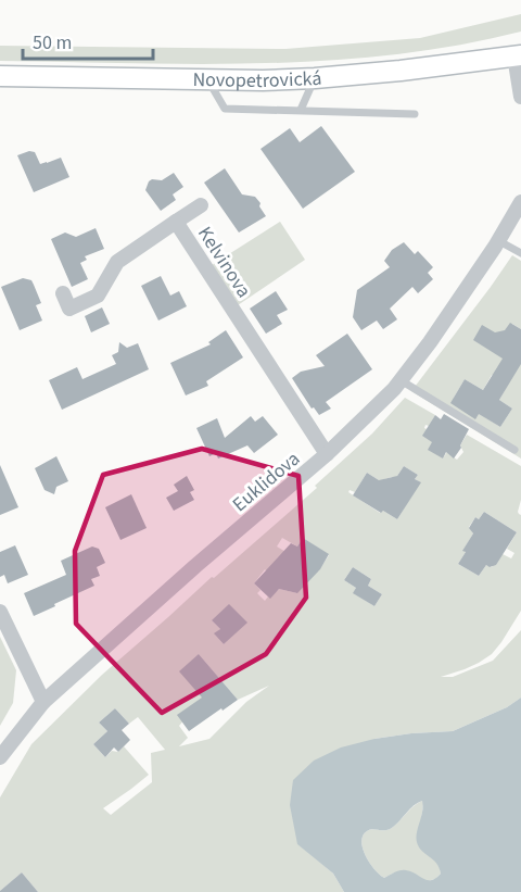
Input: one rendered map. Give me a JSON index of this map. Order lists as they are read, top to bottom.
{
  "streets": {
    "main road": ["Novopetrovická"],
    "street": ["Kelvinova", "Euklidova"]
  },
  "crossings": [
    ["Kelvinova", "Euklidova"]
  ],
  "scale_bar": "50 m"
}
